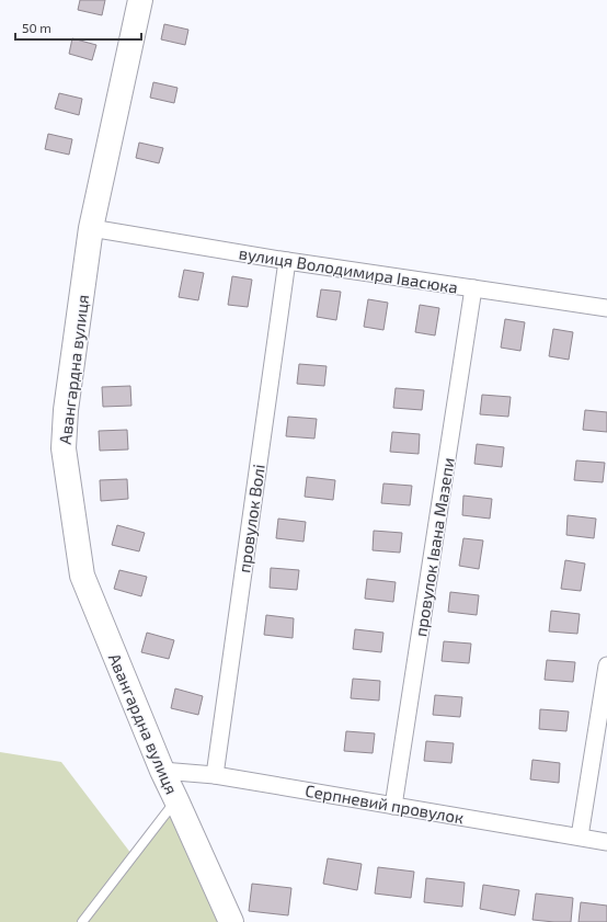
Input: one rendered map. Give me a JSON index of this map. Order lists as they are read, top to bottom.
{
  "streets": {
    "street": [
      "вулиця Володимира Івасюка",
      "Авангардна вулиця",
      "провулок Волі",
      "провулок Івана Мазепи",
      "Серпневий провулок"
    ]
  },
  "crossings": [
    ["вулиця Володимира Івасюка", "Авангардна вулиця"],
    ["вулиця Володимира Івасюка", "провулок Волі"],
    ["вулиця Володимира Івасюка", "провулок Івана Мазепи"],
    ["Авангардна вулиця", "Серпневий провулок"],
    ["провулок Волі", "Серпневий провулок"],
    ["провулок Івана Мазепи", "Серпневий провулок"]
  ],
  "scale_bar": "50 m"
}
